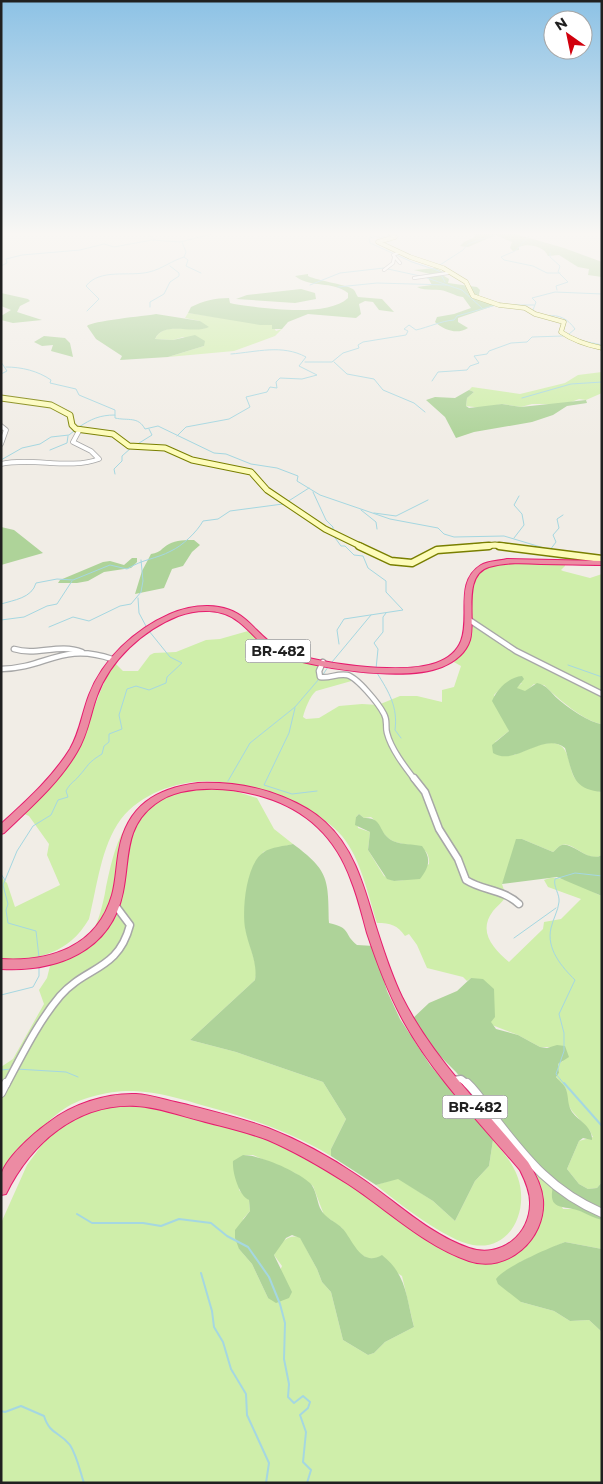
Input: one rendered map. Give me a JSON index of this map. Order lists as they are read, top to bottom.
{
  "streets": {
    "highway": ["BR-482"]
  },
  "north": "top left"
}
